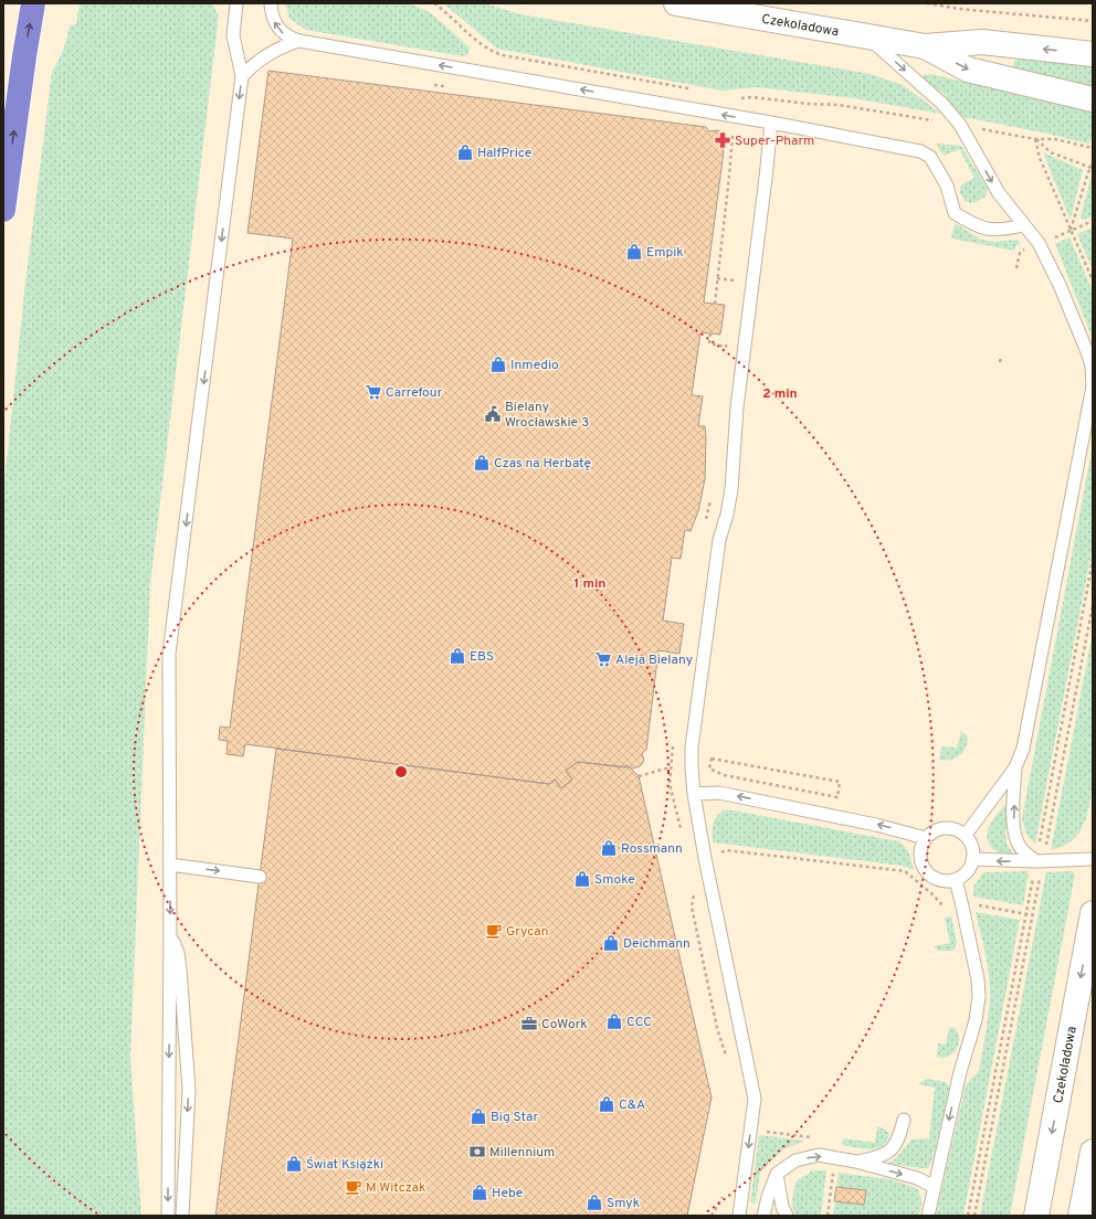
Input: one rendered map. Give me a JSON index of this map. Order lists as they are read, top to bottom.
{
  "streets": {
    "street": ["Czekoladowa"]
  },
  "places": {
    "pharmacy": ["Super-Pharm"],
    "shop": [
      "HalfPrice",
      "Empik",
      "Inmedio",
      "Czas na Herbatę",
      "EBS",
      "Rossmann",
      "Smoke",
      "Deichmann",
      "CCC",
      "C&A",
      "Big Star",
      "Świat Książki",
      "Hebe",
      "Smyk"
    ],
    "supermarket": ["Carrefour", "Aleja Bielany"],
    "public building": ["Bielany Wrocławskie 3"],
    "cafe": ["Grycan", "M Witczak"],
    "office": ["CoWork"],
    "bank": ["Millennium"]
  },
  "rings": ["2 min", "1 min"]
}
